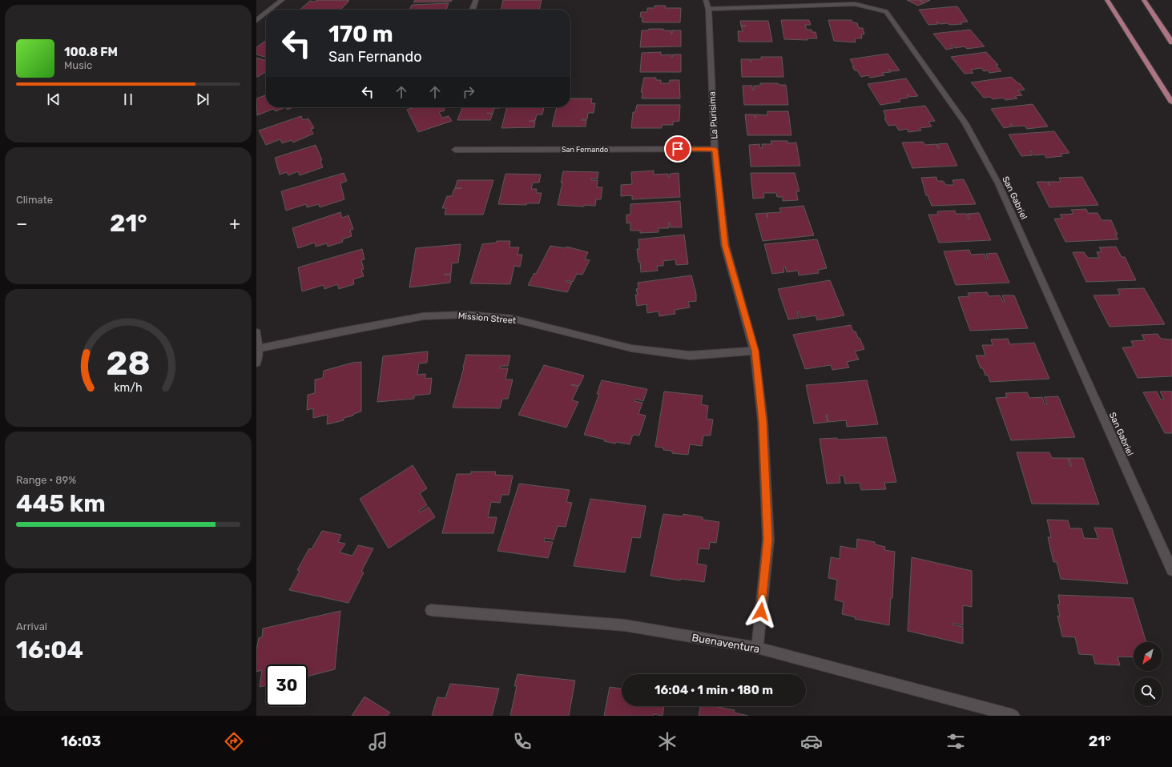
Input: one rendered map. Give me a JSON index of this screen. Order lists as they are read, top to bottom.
{
  "streets": {
    "street": [
      "La Purisima",
      "San Fernando",
      "San Gabriel",
      "Mission Street",
      "Buenaventura"
    ]
  },
  "crossings": [
    ["La Purisima", "San Fernando"],
    ["La Purisima", "San Gabriel"],
    ["La Purisima", "Mission Street"],
    ["La Purisima", "Buenaventura"]
  ],
  "north": "bottom left",
  "page": {
    "turn": ["170 m", "San Fernando"],
    "song": ["100.8 FM", "Music"],
    "tile": [
      "Climate",
      ["Range · 89%", "445 km"],
      ["Arrival", "16:04"]
    ],
    "heat": ["−", "21°", "+"],
    "limit": "30",
    "trip": "16:04 · 1 min · 180 m",
    "tabs": ["16:03", "21°"],
    "gauge": ["28", "km/h"]
  }
}
